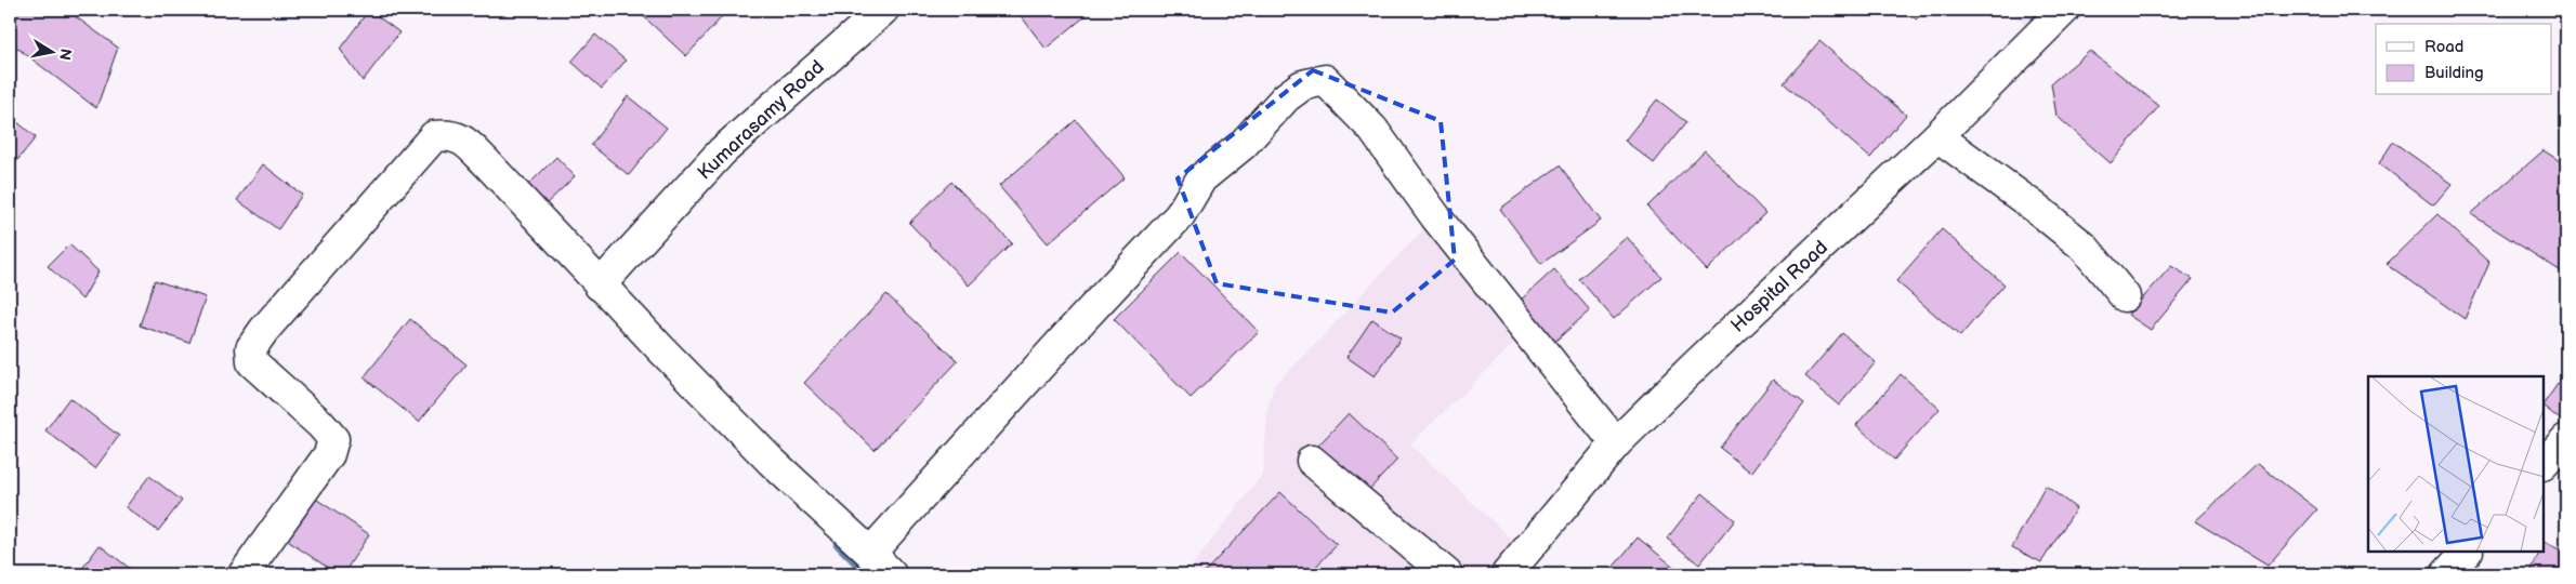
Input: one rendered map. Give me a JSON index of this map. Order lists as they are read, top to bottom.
{
  "streets": {
    "street": ["Kumarasamy Road", "Hospital Road"]
  },
  "legend": ["Road", "Building"],
  "north": "right"
}
